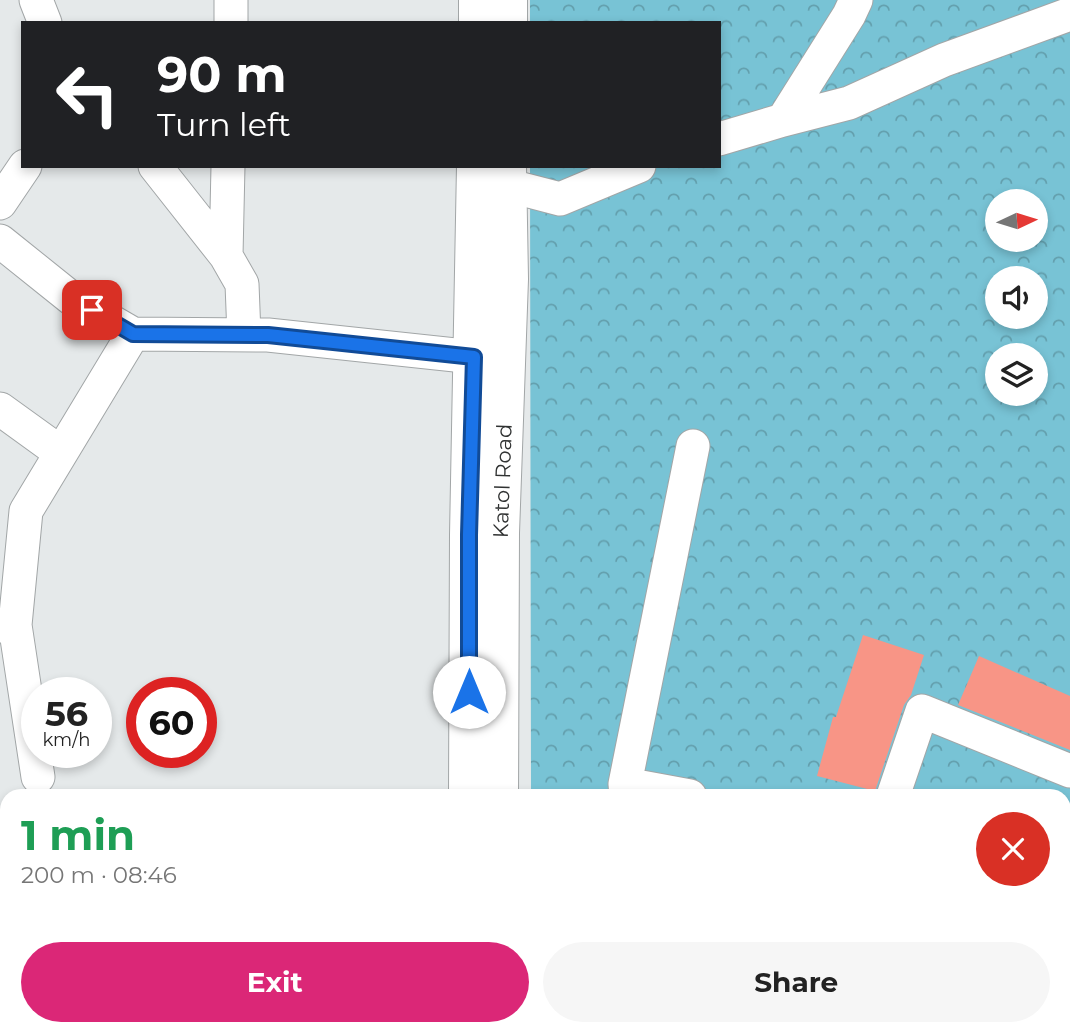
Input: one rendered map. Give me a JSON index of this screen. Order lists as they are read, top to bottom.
{
  "streets": {
    "main road": ["Katol Road"]
  },
  "north": "right",
  "page": {
    "turn": ["90 m", "Turn left"],
    "speed": "56 km/h",
    "limit": "60",
    "heading": ["1 min", "200 m · 08:46"],
    "buttons": ["Exit", "Share"]
  }
}
